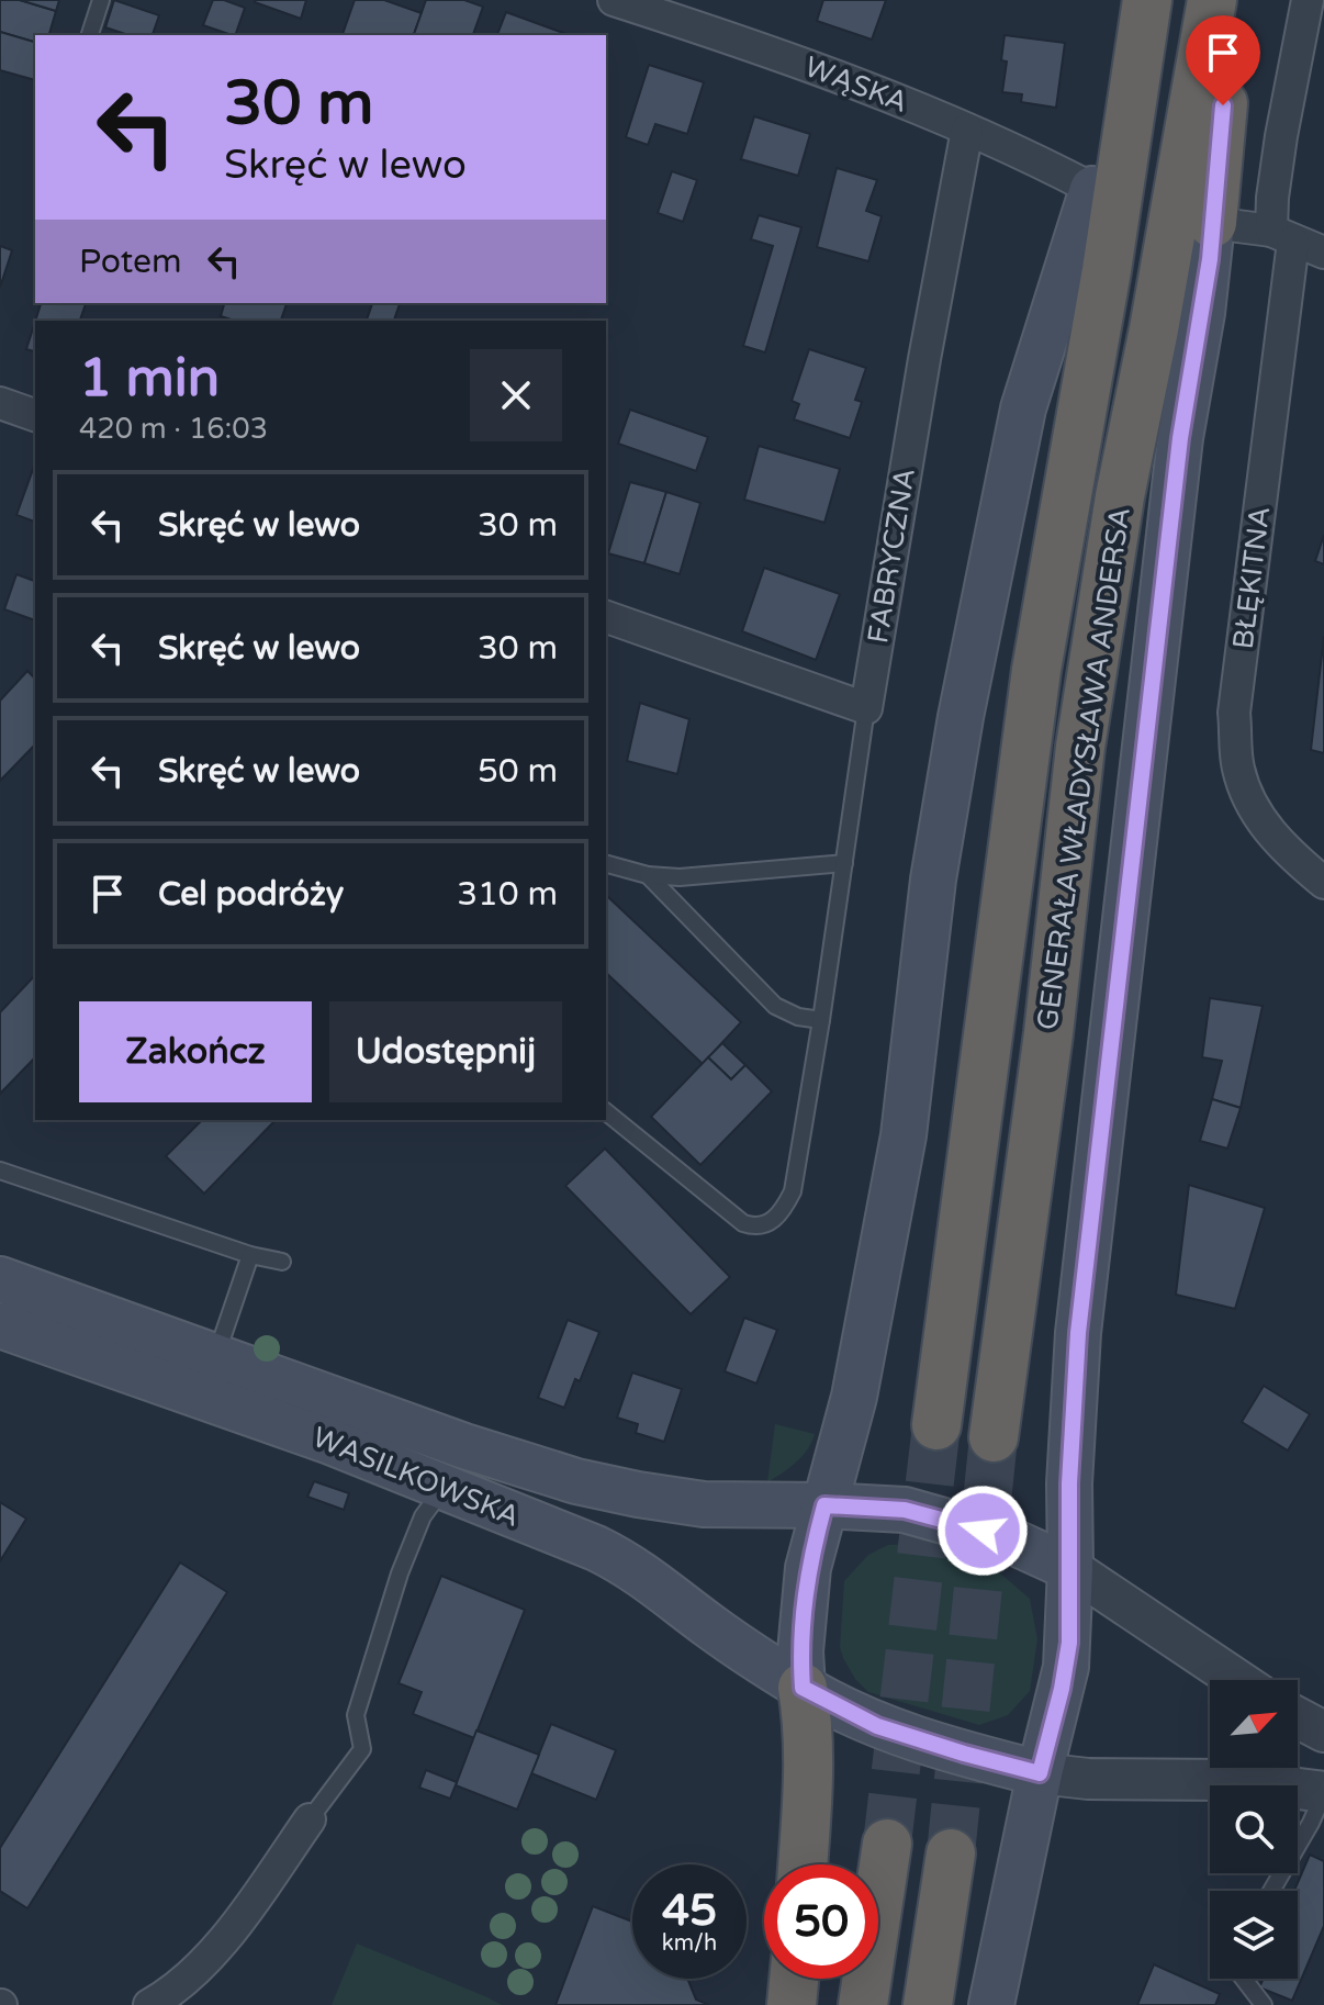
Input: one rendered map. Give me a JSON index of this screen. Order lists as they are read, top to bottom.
{
  "streets": {
    "highway": ["GENERAŁA WŁADYSŁAWA ANDERSA"],
    "main road": ["WASILKOWSKA"],
    "street": ["WĄSKA", "FABRYCZNA", "BŁĘKITNA"]
  },
  "crossings": [
    ["WĄSKA", "FABRYCZNA"]
  ],
  "north": "top right",
  "page": {
    "turn": ["30 m", "Skręć w lewo"],
    "then": "Potem",
    "heading": ["1 min", "420 m · 16:03"],
    "list": [
      {
        "name": "Skręć w lewo",
        "value": "30 m"
      },
      {
        "name": "Skręć w lewo",
        "value": "30 m"
      },
      {
        "name": "Skręć w lewo",
        "value": "50 m"
      },
      {
        "name": "Cel podróży",
        "value": "310 m"
      }
    ],
    "buttons": ["Zakończ", "Udostępnij"],
    "speed": "45 km/h",
    "limit": "50"
  }
}
